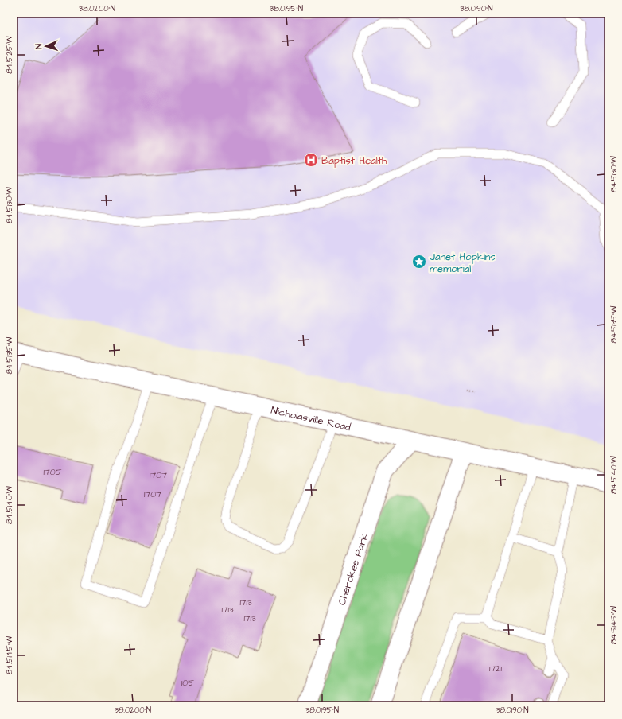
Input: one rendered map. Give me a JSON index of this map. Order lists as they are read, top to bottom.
{
  "streets": {
    "main road": ["Nicholasville Road", "Cherokee Park"]
  },
  "crossings": [
    ["Nicholasville Road", "Cherokee Park"]
  ],
  "places": {
    "hospital": ["Baptist Health"],
    "place": ["Janet Hopkins memorial"]
  },
  "house_numbers": [
    "1705",
    "1707",
    "1707",
    "1713",
    "1713",
    "1713",
    "1721",
    "105"
  ],
  "north": "left",
  "coordinates": [
    "38.0200°N",
    "38.0195°N",
    "38.0190°N",
    "84.5125°W",
    "84.5130°W",
    "84.5135°W",
    "84.5140°W",
    "84.5145°W"
  ]
}
